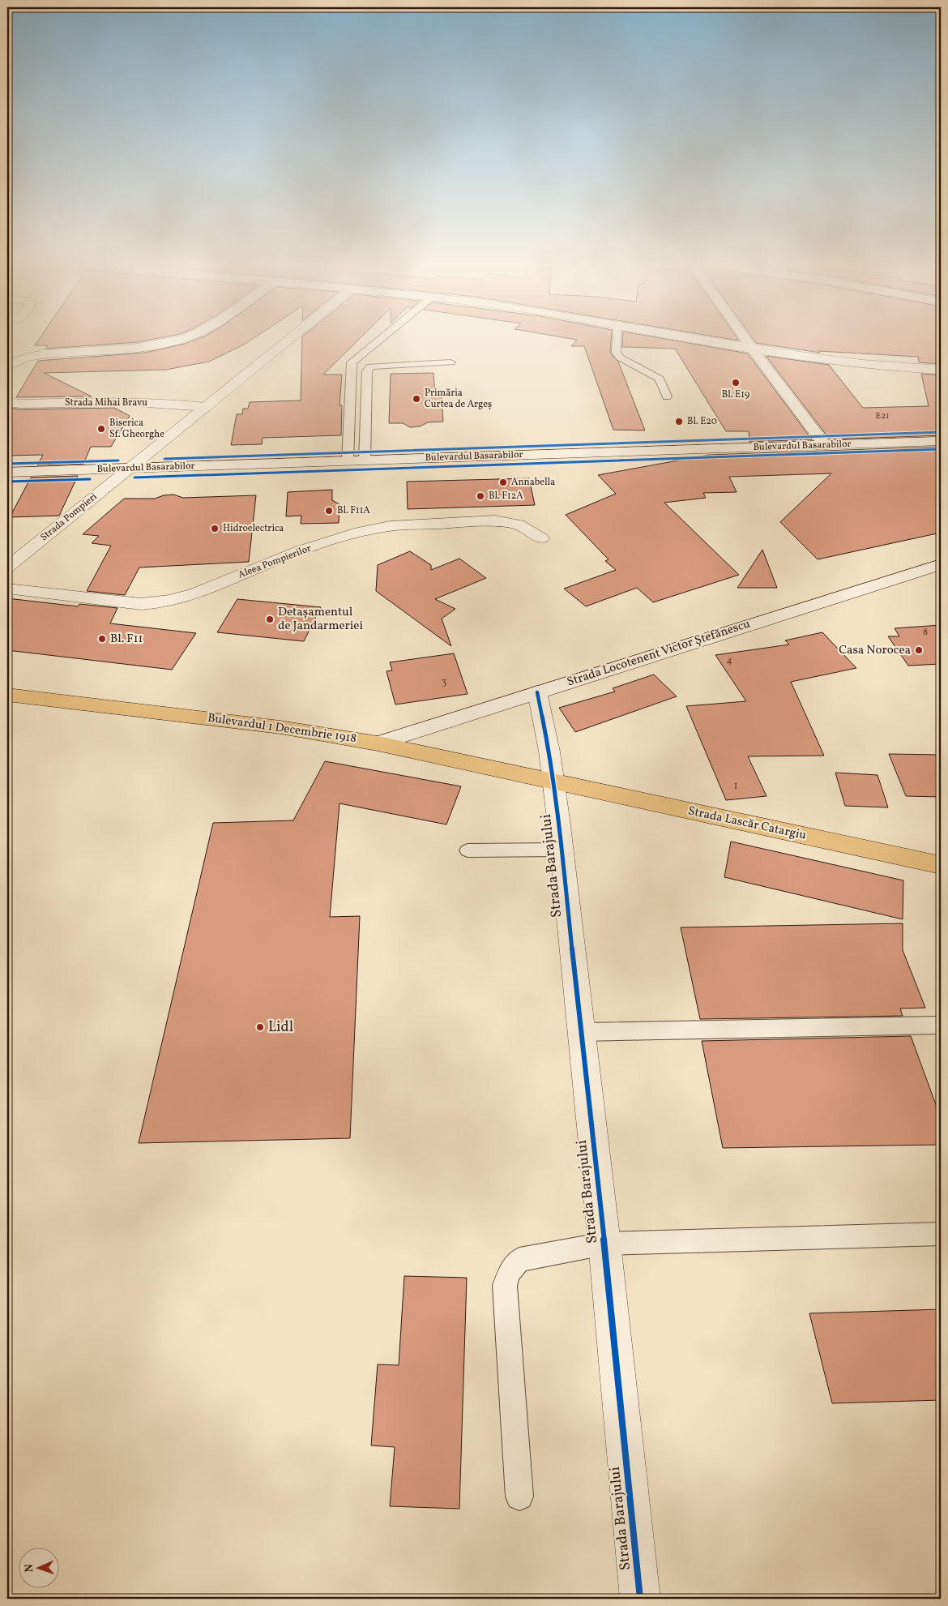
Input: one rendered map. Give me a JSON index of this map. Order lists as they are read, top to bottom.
{
  "streets": {
    "main road": ["Bulevardul 1 Decembrie 1918", "Strada Lascăr Catargiu"],
    "street": [
      "Strada Mihai Bravu",
      "Bulevardul Basarabilor",
      "Strada Pompieri",
      "Aleea Pompierilor",
      "Strada Locotenent Victor Ștefănescu",
      "Strada Barajului"
    ]
  },
  "crossings": [
    ["Bulevardul Basarabilor", "Strada Pompieri"],
    ["Strada Locotenent Victor Ștefănescu", "Bulevardul 1 Decembrie 1918"],
    ["Strada Locotenent Victor Ștefănescu", "Strada Barajului"],
    ["Bulevardul 1 Decembrie 1918", "Strada Lascăr Catargiu"],
    ["Bulevardul 1 Decembrie 1918", "Strada Barajului"],
    ["Strada Lascăr Catargiu", "Strada Barajului"]
  ],
  "places": [
    "Bl. E19",
    "Primăria Curtea de Argeș",
    "Bl. E20",
    "Biserica Sf. Gheorghe",
    "Annabella",
    "Bl. F12A",
    "Bl. F11A",
    "Hidroelectrica",
    "Detașamentul de Jandarmeriei",
    "Bl. F11",
    "Casa Norocea",
    "Lidl"
  ],
  "house_numbers": [
    "E21",
    "8",
    "4",
    "3",
    "1"
  ],
  "north": "left"
}
